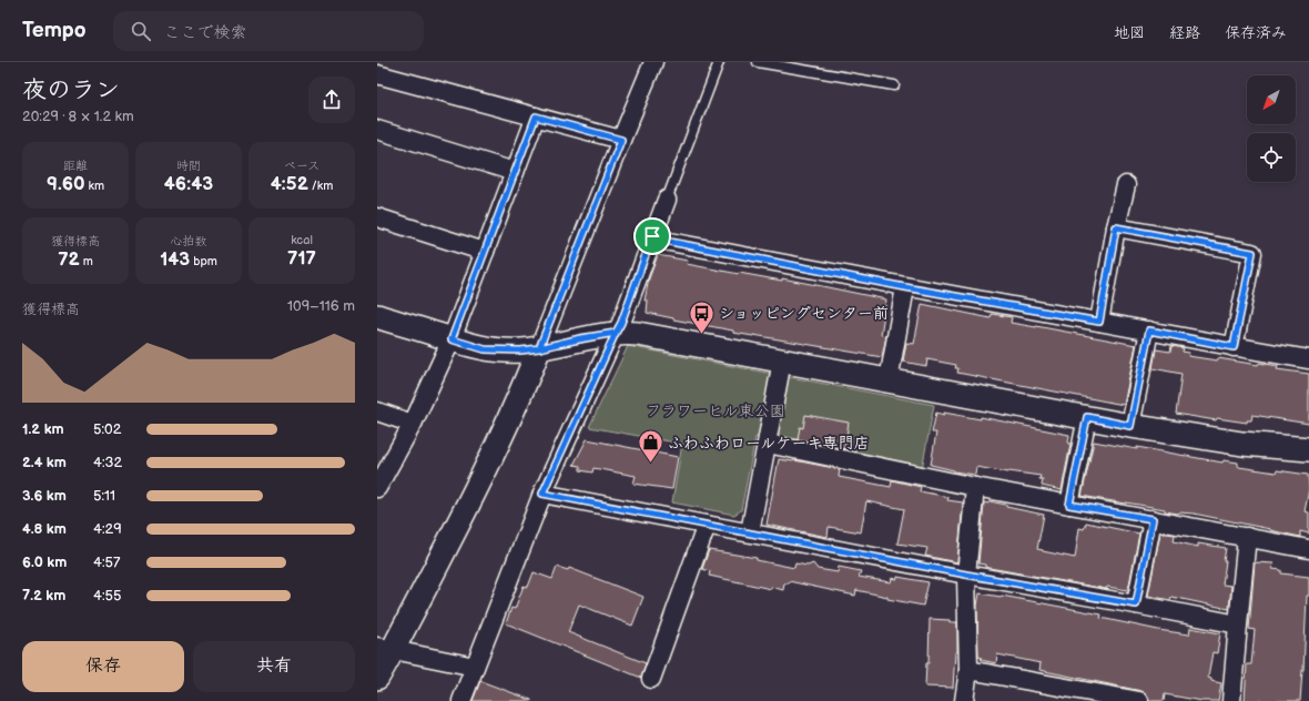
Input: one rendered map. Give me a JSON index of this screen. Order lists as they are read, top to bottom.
{
  "parks": ["フラワーヒル東公園"],
  "places": {
    "bus stop": ["ショッピングセンター前"],
    "shop": ["ふわふわロールケーキ専門店"]
  },
  "north": "bottom left",
  "page": {
    "header": "Tempo",
    "search": "ここで検索",
    "nav": ["地図", "経路", "保存済み"],
    "heading": ["夜のラン", "20:29 · 8 × 1.2 km"],
    "stats": [
      ["距離", "9.60 km"],
      ["時間", "46:43"],
      ["ペース", "4:52 /km"],
      ["獲得標高", "72 m"],
      ["心拍数", "143 bpm"],
      ["kcal", "717"]
    ],
    "chart": ["獲得標高", "109–116 m"],
    "list": [
      {
        "name": "1.2 km",
        "note": "5:02"
      },
      {
        "name": "2.4 km",
        "note": "4:32"
      },
      {
        "name": "3.6 km",
        "note": "5:11"
      },
      {
        "name": "4.8 km",
        "note": "4:29"
      },
      {
        "name": "6.0 km",
        "note": "4:57"
      },
      {
        "name": "7.2 km",
        "note": "4:55"
      }
    ],
    "buttons": ["保存", "共有"]
  }
}
